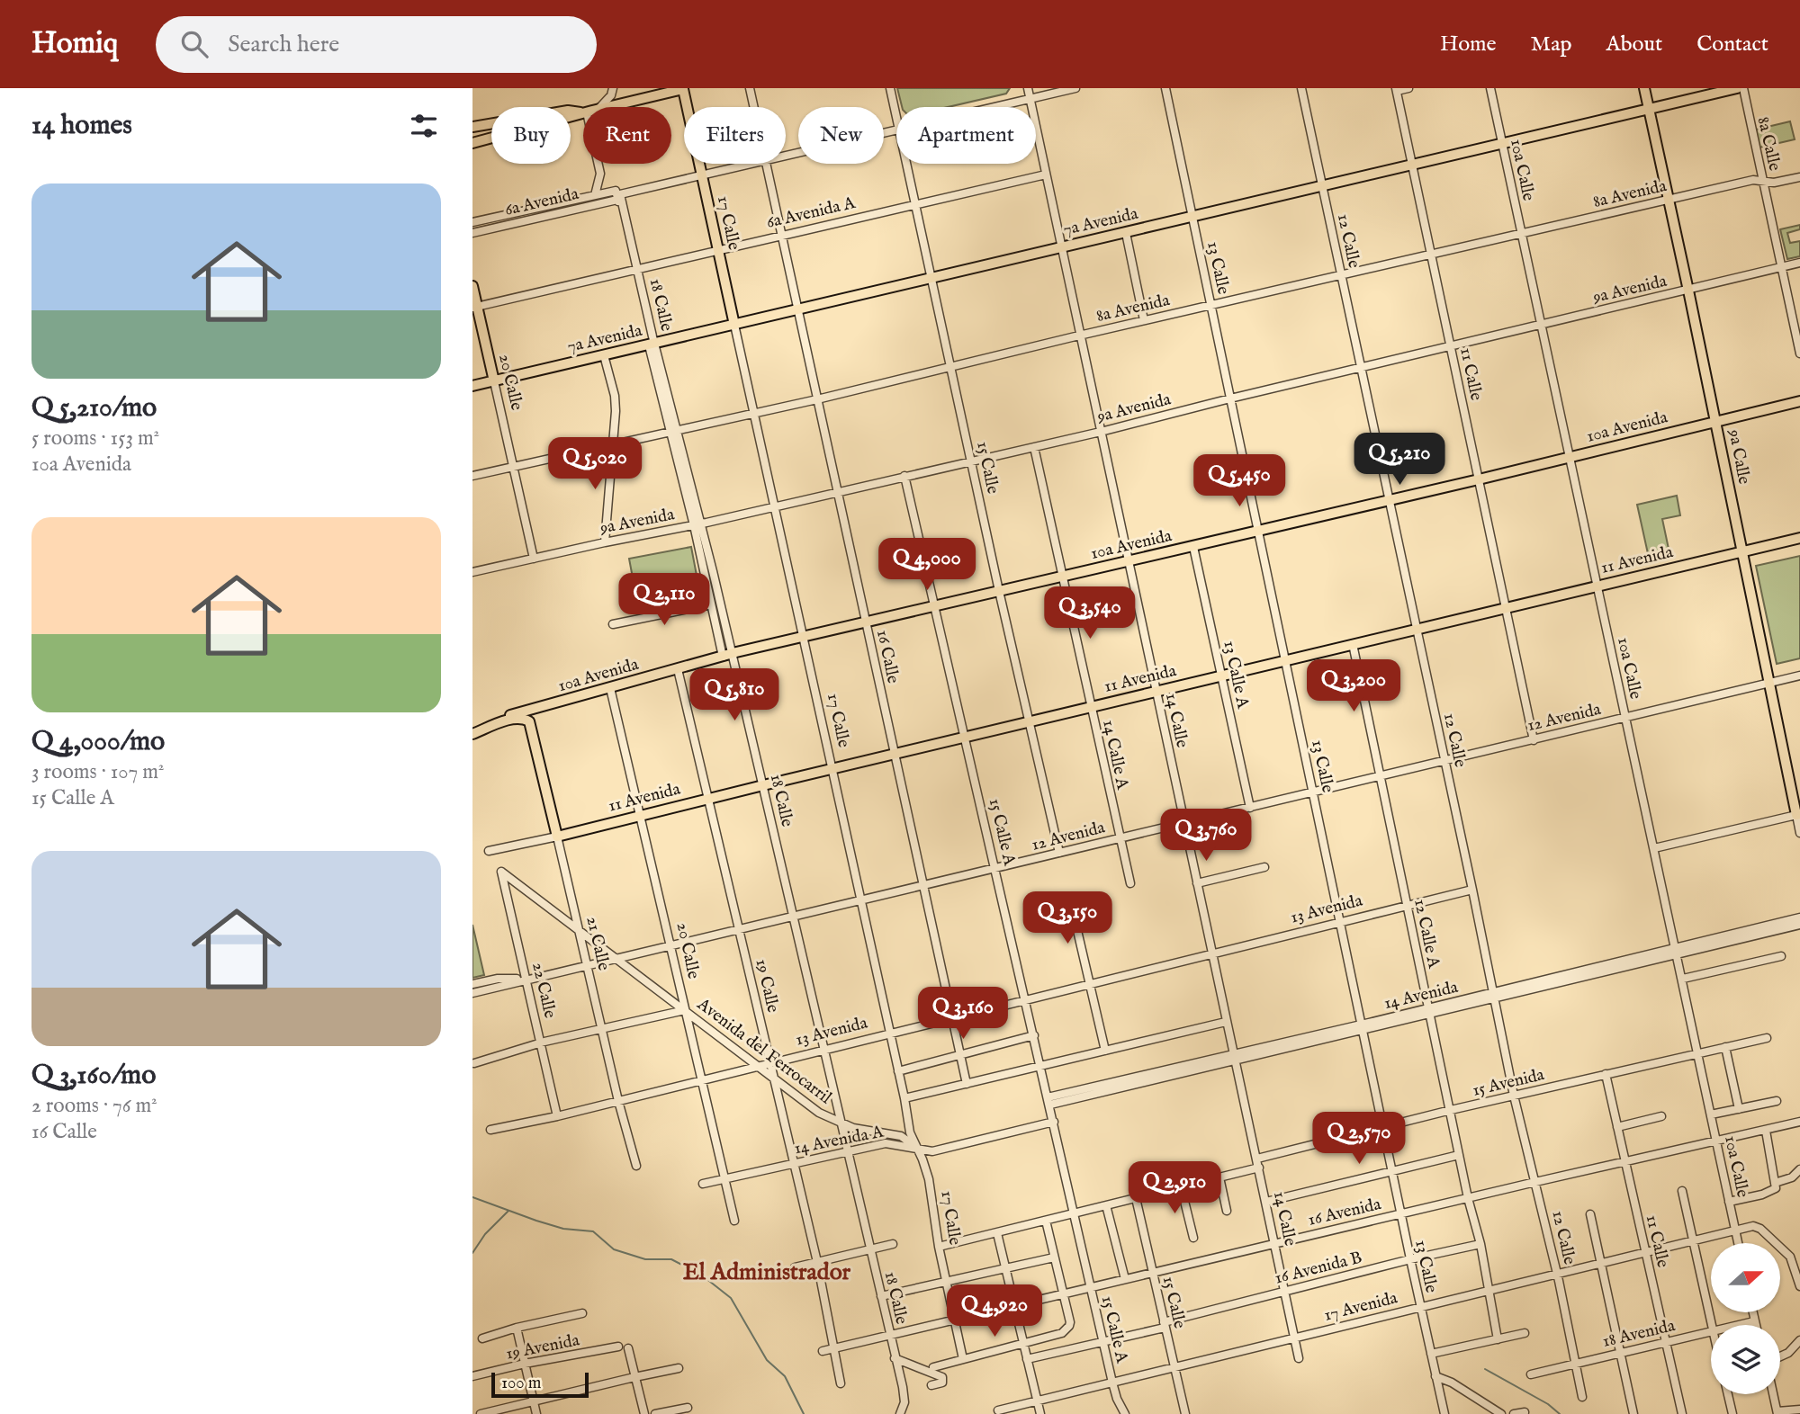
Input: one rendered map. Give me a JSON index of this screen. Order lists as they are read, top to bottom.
{
  "streets": {
    "main road": [
      "7a Avenida",
      "17 Calle",
      "20 Calle",
      "10a Avenida",
      "9a Calle",
      "11 Avenida",
      "21 Calle"
    ],
    "street": [
      "8a Calle",
      "10a Calle",
      "8a Avenida",
      "6a Avenida",
      "6a Avenida A",
      "12 Calle",
      "13 Calle",
      "9a Avenida",
      "18 Calle",
      "11 Calle",
      "15 Calle",
      "16 Calle",
      "13 Calle A",
      "12 Avenida",
      "14 Calle",
      "14 Calle A",
      "15 Calle A",
      "13 Avenida",
      "12 Calle A",
      "19 Calle",
      "22 Calle",
      "14 Avenida",
      "Avenida del Ferrocarril",
      "15 Avenida",
      "14 Avenida A",
      "16 Avenida",
      "16 Avenida B",
      "17 Avenida",
      "18 Avenida",
      "19 Avenida"
    ]
  },
  "crossings": [
    ["8a Calle", "8a Avenida"],
    ["8a Calle", "9a Avenida"],
    ["10a Calle", "8a Avenida"],
    ["10a Calle", "7a Avenida"],
    ["10a Calle", "9a Avenida"],
    ["10a Calle", "10a Avenida"],
    ["10a Calle", "11 Avenida"],
    ["10a Calle", "12 Avenida"],
    ["10a Calle", "14 Avenida"],
    ["10a Calle", "15 Avenida"],
    ["10a Calle", "16 Avenida"],
    ["10a Calle", "17 Avenida"],
    ["8a Avenida", "17 Calle"],
    ["8a Avenida", "12 Calle"],
    ["8a Avenida", "13 Calle"],
    ["8a Avenida", "18 Calle"],
    ["8a Avenida", "11 Calle"],
    ["8a Avenida", "20 Calle"],
    ["8a Avenida", "9a Calle"],
    ["8a Avenida", "15 Calle"],
    ["8a Avenida", "16 Calle"],
    ["8a Avenida", "14 Calle"],
    ["6a Avenida", "17 Calle"],
    ["6a Avenida", "18 Calle"],
    ["6a Avenida", "14 Calle"],
    ["6a Avenida A", "17 Calle"],
    ["6a Avenida A", "18 Calle"],
    ["6a Avenida A", "20 Calle"],
    ["6a Avenida A", "15 Calle"],
    ["6a Avenida A", "16 Calle"],
    ["6a Avenida A", "14 Calle"],
    ["7a Avenida", "17 Calle"],
    ["7a Avenida", "12 Calle"],
    ["7a Avenida", "13 Calle"],
    ["7a Avenida", "18 Calle"],
    ["7a Avenida", "11 Calle"],
    ["7a Avenida", "20 Calle"],
    ["7a Avenida", "9a Calle"],
    ["7a Avenida", "15 Calle"],
    ["7a Avenida", "16 Calle"],
    ["7a Avenida", "14 Calle"],
    ["17 Calle", "9a Avenida"],
    ["17 Calle", "10a Avenida"],
    ["17 Calle", "11 Avenida"],
    ["17 Calle", "12 Avenida"],
    ["17 Calle", "13 Avenida"],
    ["17 Calle", "Avenida del Ferrocarril"],
    ["17 Calle", "14 Avenida A"],
    ["17 Calle", "16 Avenida"],
    ["12 Calle", "9a Avenida"],
    ["12 Calle", "10a Avenida"],
    ["12 Calle", "11 Avenida"],
    ["12 Calle", "12 Avenida"],
    ["12 Calle", "13 Avenida"],
    ["12 Calle", "14 Avenida"],
    ["12 Calle", "15 Avenida"],
    ["12 Calle", "16 Avenida"],
    ["12 Calle", "17 Avenida"],
    ["12 Calle", "18 Avenida"],
    ["13 Calle", "9a Avenida"],
    ["13 Calle", "10a Avenida"],
    ["13 Calle", "11 Avenida"],
    ["13 Calle", "12 Avenida"],
    ["13 Calle", "13 Avenida"],
    ["13 Calle", "14 Avenida"],
    ["13 Calle", "15 Avenida"],
    ["13 Calle", "16 Avenida"],
    ["13 Calle", "16 Avenida B"],
    ["13 Calle", "17 Avenida"],
    ["9a Avenida", "18 Calle"],
    ["9a Avenida", "11 Calle"],
    ["9a Avenida", "20 Calle"],
    ["9a Avenida", "9a Calle"],
    ["9a Avenida", "15 Calle"],
    ["9a Avenida", "16 Calle"],
    ["9a Avenida", "14 Calle"],
    ["9a Avenida", "14 Calle A"],
    ["9a Avenida", "15 Calle A"],
    ["18 Calle", "10a Avenida"],
    ["18 Calle", "11 Avenida"],
    ["18 Calle", "12 Avenida"],
    ["18 Calle", "13 Avenida"],
    ["18 Calle", "Avenida del Ferrocarril"],
    ["18 Calle", "14 Avenida A"],
    ["18 Calle", "16 Avenida"],
    ["11 Calle", "10a Avenida"],
    ["11 Calle", "11 Avenida"],
    ["11 Calle", "12 Avenida"],
    ["11 Calle", "15 Avenida"],
    ["11 Calle", "16 Avenida"],
    ["11 Calle", "17 Avenida"],
    ["11 Calle", "18 Avenida"],
    ["20 Calle", "10a Avenida"],
    ["20 Calle", "11 Avenida"],
    ["20 Calle", "12 Avenida"],
    ["20 Calle", "13 Avenida"],
    ["20 Calle", "Avenida del Ferrocarril"],
    ["20 Calle", "14 Avenida A"],
    ["10a Avenida", "9a Calle"],
    ["10a Avenida", "15 Calle"],
    ["10a Avenida", "16 Calle"],
    ["10a Avenida", "13 Calle A"],
    ["10a Avenida", "14 Calle"],
    ["10a Avenida", "14 Calle A"],
    ["10a Avenida", "15 Calle A"],
    ["10a Avenida", "21 Calle"],
    ["10a Avenida", "19 Calle"],
    ["9a Calle", "11 Avenida"],
    ["9a Calle", "12 Avenida"],
    ["15 Calle", "11 Avenida"],
    ["15 Calle", "12 Avenida"],
    ["15 Calle", "16 Avenida"],
    ["15 Calle", "16 Avenida B"],
    ["15 Calle", "17 Avenida"],
    ["11 Avenida", "16 Calle"],
    ["11 Avenida", "13 Calle A"],
    ["11 Avenida", "14 Calle"],
    ["11 Avenida", "14 Calle A"],
    ["11 Avenida", "15 Calle A"],
    ["11 Avenida", "12 Calle A"],
    ["11 Avenida", "21 Calle"],
    ["11 Avenida", "19 Calle"],
    ["16 Calle", "12 Avenida"],
    ["16 Calle", "13 Avenida"],
    ["13 Calle A", "12 Avenida"],
    ["12 Avenida", "14 Calle"],
    ["12 Avenida", "14 Calle A"],
    ["12 Avenida", "15 Calle A"],
    ["12 Avenida", "12 Calle A"],
    ["12 Avenida", "21 Calle"],
    ["12 Avenida", "19 Calle"],
    ["12 Avenida", "22 Calle"],
    ["12 Avenida", "Avenida del Ferrocarril"],
    ["14 Calle", "13 Avenida"],
    ["14 Calle", "14 Avenida"],
    ["14 Calle", "15 Avenida"],
    ["14 Calle", "16 Avenida"],
    ["14 Calle", "16 Avenida B"],
    ["14 Calle", "17 Avenida"],
    ["15 Calle A", "13 Avenida"],
    ["15 Calle A", "14 Avenida"],
    ["15 Calle A", "14 Avenida A"],
    ["15 Calle A", "16 Avenida"],
    ["15 Calle A", "16 Avenida B"],
    ["15 Calle A", "17 Avenida"],
    ["13 Avenida", "12 Calle A"],
    ["13 Avenida", "21 Calle"],
    ["13 Avenida", "19 Calle"],
    ["13 Avenida", "22 Calle"],
    ["13 Avenida", "Avenida del Ferrocarril"],
    ["12 Calle A", "14 Avenida"],
    ["12 Calle A", "15 Avenida"],
    ["12 Calle A", "16 Avenida"],
    ["12 Calle A", "16 Avenida B"],
    ["12 Calle A", "17 Avenida"],
    ["21 Calle", "Avenida del Ferrocarril"],
    ["19 Calle", "Avenida del Ferrocarril"],
    ["19 Calle", "14 Avenida A"],
    ["19 Calle", "16 Avenida"],
    ["22 Calle", "Avenida del Ferrocarril"],
    ["Avenida del Ferrocarril", "14 Avenida A"]
  ],
  "districts": ["El Administrador"],
  "scale_bar": "100 m",
  "north": "right",
  "page": {
    "header": "Homiq",
    "search": "Search here",
    "nav": [
      "Home",
      "Map",
      "About",
      "Contact"
    ],
    "heading": "14 homes",
    "chip": [
      "Buy",
      "Rent",
      "Filters",
      "New",
      "Apartment"
    ],
    "list": [
      {
        "name": "Q 5,210/mo",
        "note": "5 rooms · 153 m² · 10a Avenida"
      },
      {
        "name": "Q 4,000/mo",
        "note": "3 rooms · 107 m² · 15 Calle A"
      },
      {
        "name": "Q 3,160/mo",
        "note": "2 rooms · 76 m² · 16 Calle"
      }
    ],
    "price": [
      "Q 5,210",
      "Q 5,020",
      "Q 5,450",
      "Q 4,000",
      "Q 2,110",
      "Q 3,540",
      "Q 3,200",
      "Q 5,810",
      "Q 3,760",
      "Q 3,150",
      "Q 3,160",
      "Q 2,570",
      "Q 2,910",
      "Q 4,920"
    ],
    "scale": "100 m"
  }
}
